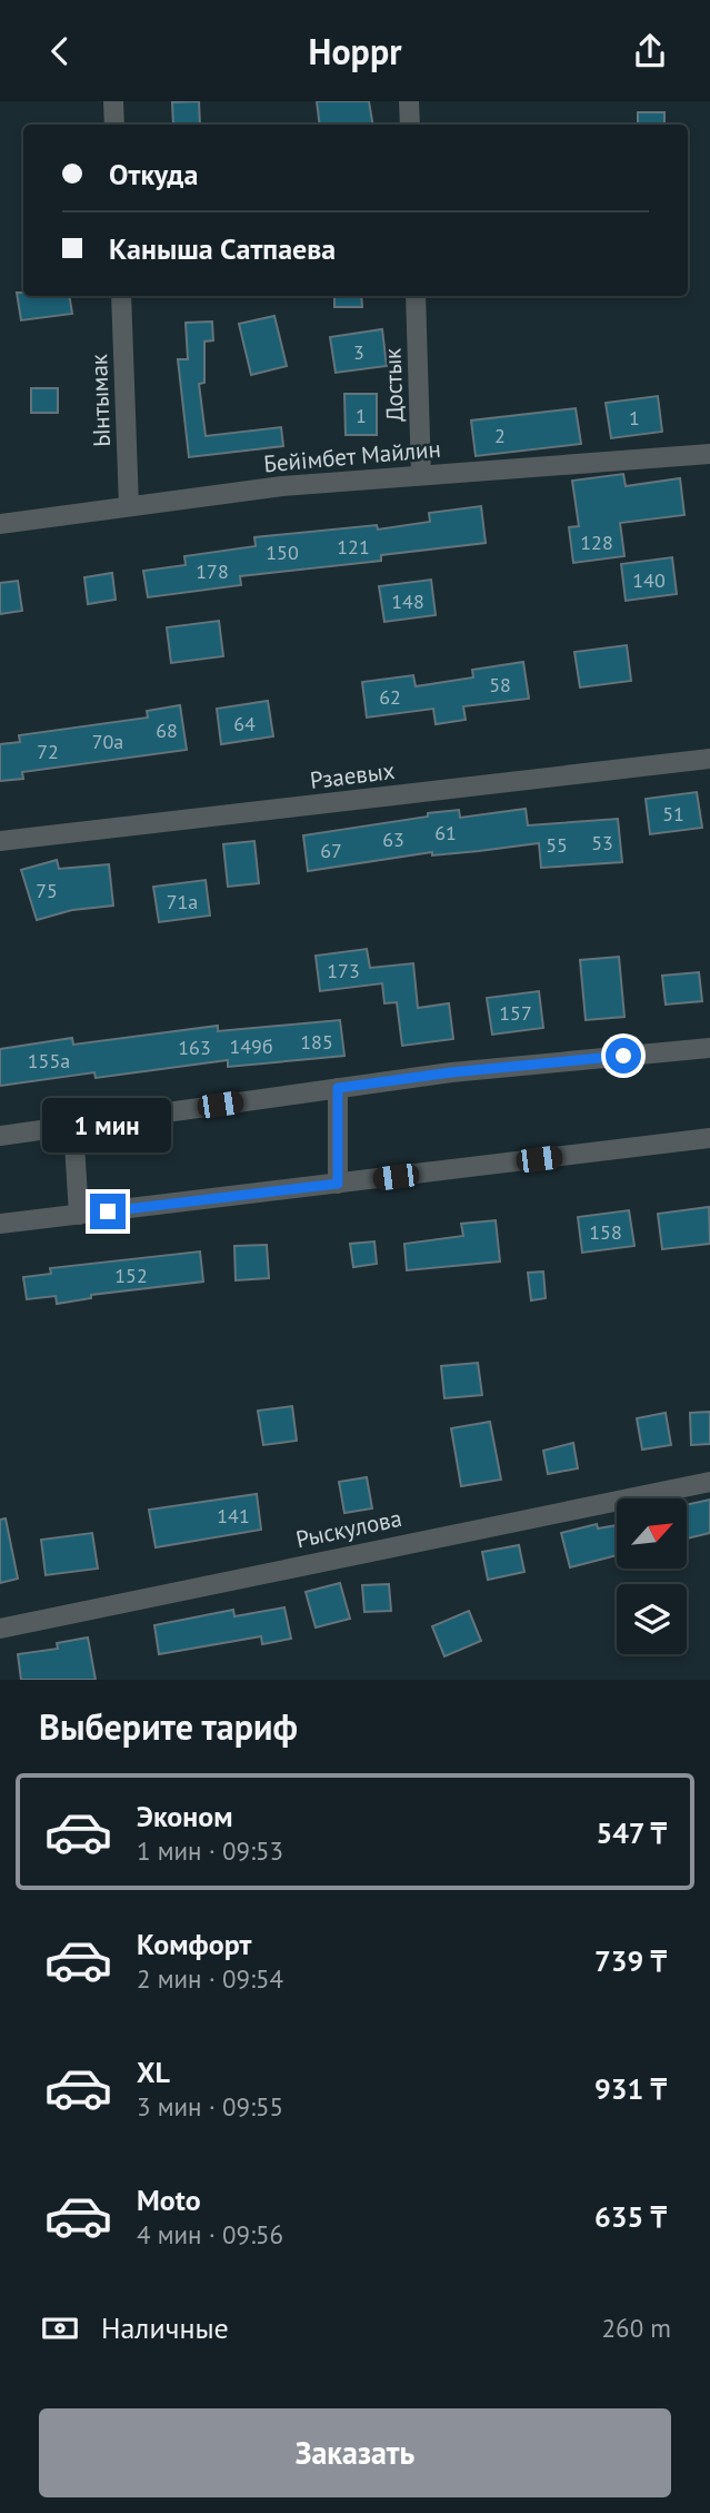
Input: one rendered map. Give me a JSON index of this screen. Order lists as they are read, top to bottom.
{
  "streets": {
    "street": [
      "Достык",
      "Ынтымак",
      "Бейімбет Майлин",
      "Рзаевых",
      "Рыскулова"
    ]
  },
  "crossings": [
    ["Достык", "Бейімбет Майлин"],
    ["Ынтымак", "Бейімбет Майлин"]
  ],
  "house_numbers": [
    "3",
    "1",
    "1",
    "2",
    "128",
    "121",
    "150",
    "178",
    "140",
    "148",
    "58",
    "62",
    "64",
    "68",
    "70а",
    "72",
    "51",
    "61",
    "63",
    "53",
    "55",
    "67",
    "75",
    "71а",
    "173",
    "157",
    "185",
    "149б",
    "163",
    "155а",
    "158",
    "152",
    "141"
  ],
  "north": "top right",
  "page": {
    "header": "Hoppr",
    "banner": ["Откуда", "Каныша Сатпаева"],
    "bubble": "1 мин",
    "heading": "Выберите тариф",
    "list": [
      {
        "name": "Эконом",
        "note": "1 мин · 09:53",
        "value": "547 ₸"
      },
      {
        "name": "Комфорт",
        "note": "2 мин · 09:54",
        "value": "739 ₸"
      },
      {
        "name": "XL",
        "note": "3 мин · 09:55",
        "value": "931 ₸"
      },
      {
        "name": "Moto",
        "note": "4 мин · 09:56",
        "value": "635 ₸"
      }
    ],
    "pay": ["Наличные", "260 m"],
    "buttons": "Заказать"
  }
}
